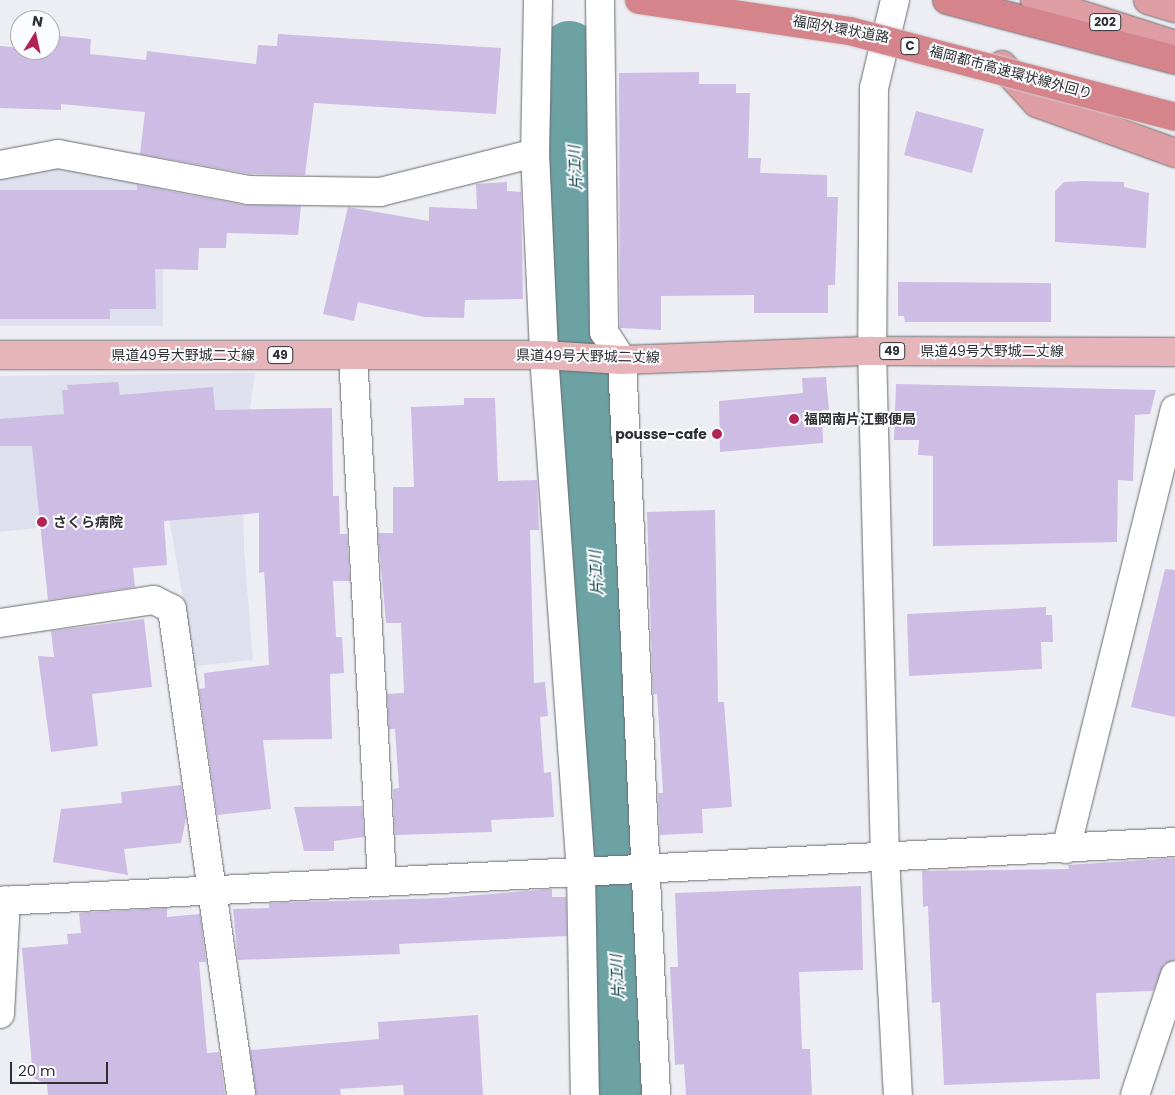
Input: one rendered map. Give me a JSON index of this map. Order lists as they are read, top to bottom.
{
  "streets": {
    "highway": [
      "202",
      "福岡外環状道路",
      "C",
      "福岡都市高速環状線外回り"
    ],
    "main road": ["49", "県道49号大野城二丈線"]
  },
  "crossings": [
    ["福岡外環状道路", "福岡都市高速環状線外回り"]
  ],
  "water": ["片江川"],
  "places": ["福岡南片江郵便局", "pousse-cafe", "さくら病院"],
  "scale_bar": "20 m",
  "north": "top"
}
